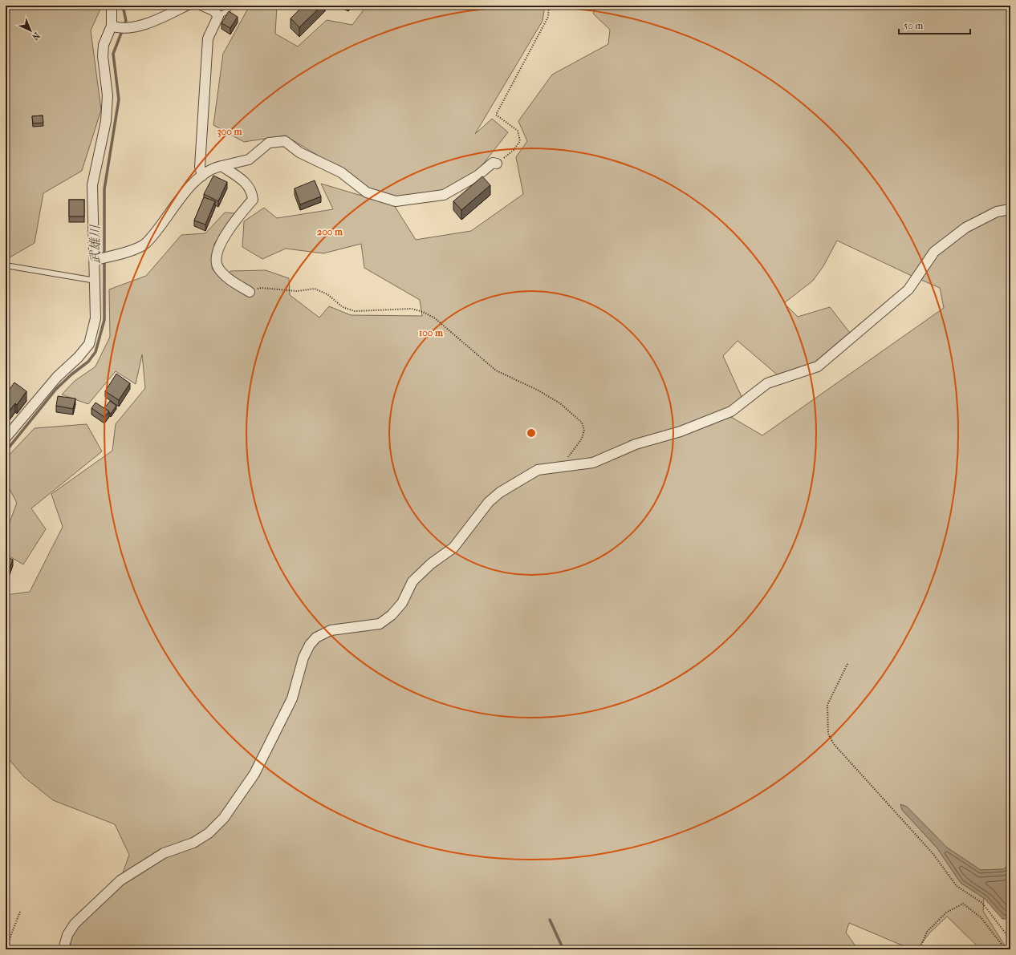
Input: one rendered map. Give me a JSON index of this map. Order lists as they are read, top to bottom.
{
  "water": ["武雄川"],
  "scale_bar": "50 m",
  "north": "bottom right",
  "rings": ["300 m", "200 m", "100 m"]
}
